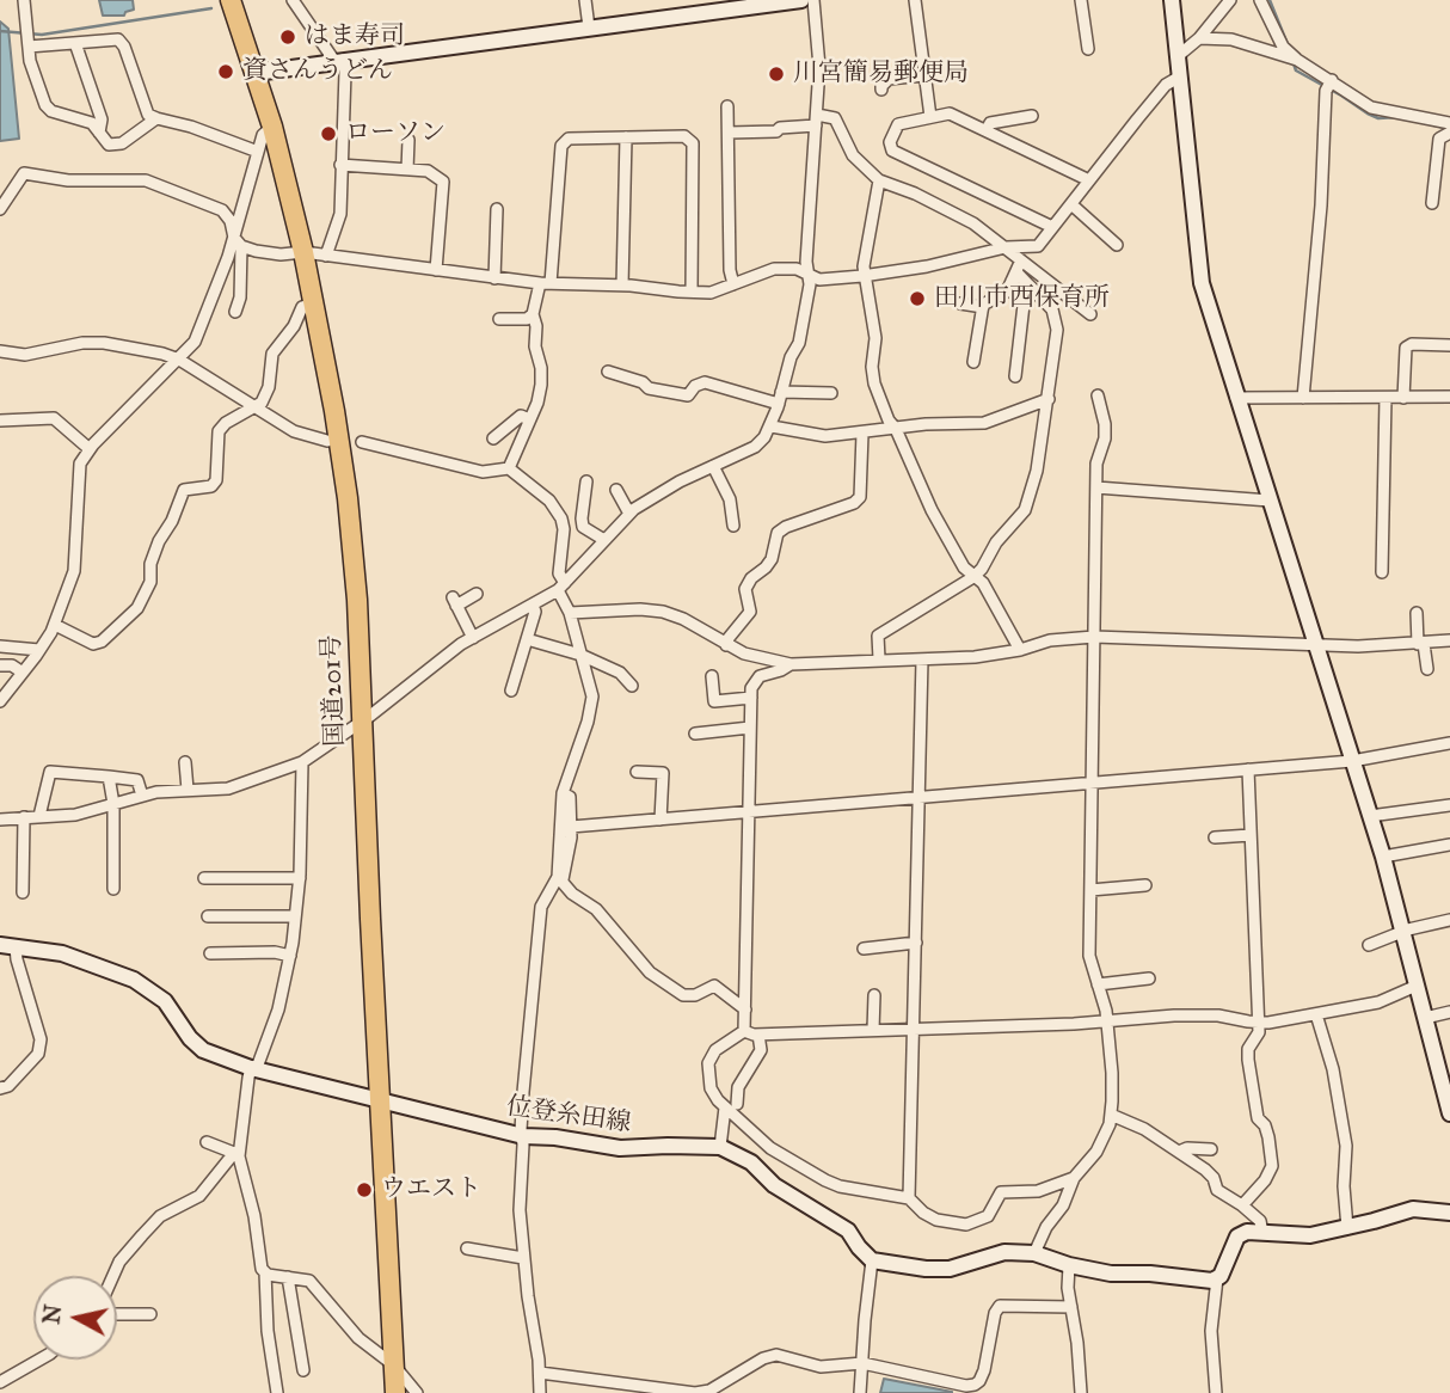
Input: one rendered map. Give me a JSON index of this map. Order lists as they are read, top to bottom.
{
  "streets": {
    "highway": ["国道201号"],
    "street": ["位登糸田線"]
  },
  "crossings": [
    ["国道201号", "位登糸田線"]
  ],
  "places": [
    "はま寿司",
    "資さんうどん",
    "川宮簡易郵便局",
    "ローソン",
    "田川市西保育所",
    "ウエスト"
  ],
  "north": "left"
}
